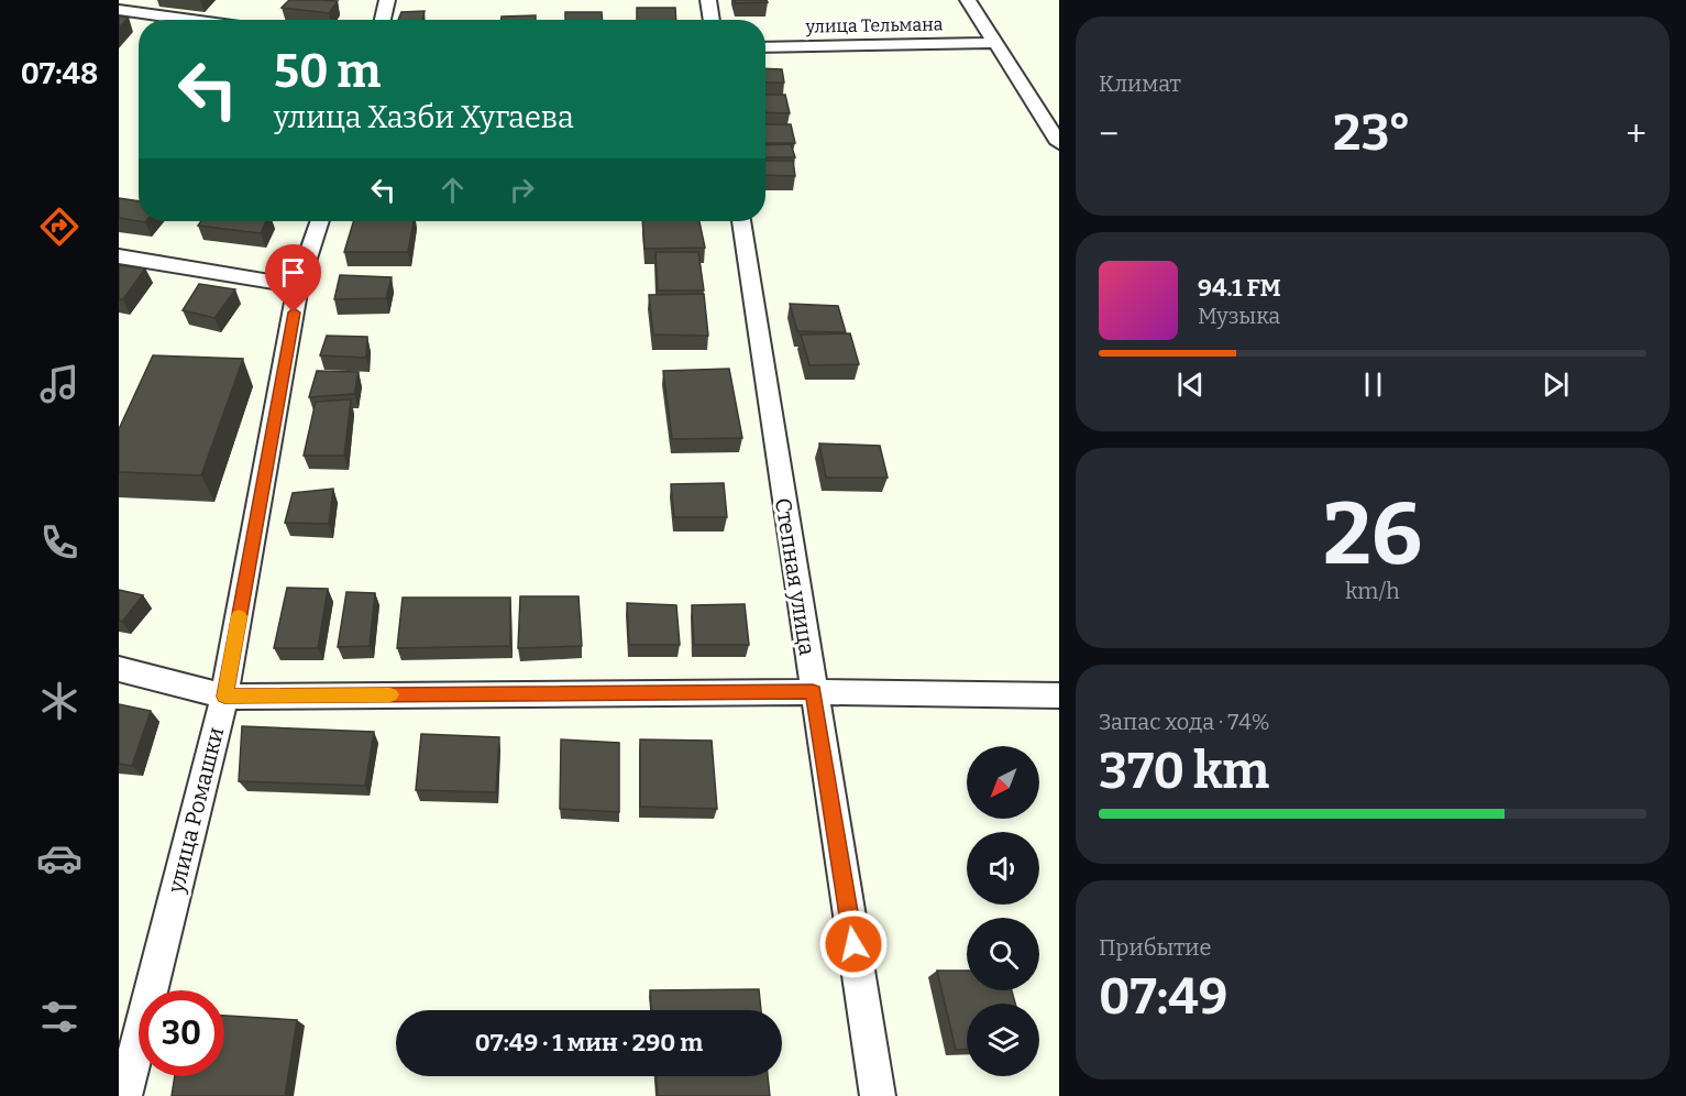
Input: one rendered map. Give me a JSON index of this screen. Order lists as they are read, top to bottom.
{
  "streets": {
    "street": ["улица Тельмана", "Степная улица", "улица Ромашки"]
  },
  "north": "bottom left",
  "page": {
    "tabs": "07:48",
    "tile": [
      "Климат",
      ["26", "km/h"],
      ["Запас хода · 74%", "370 km"],
      ["Прибытие", "07:49"]
    ],
    "turn": ["50 m", "улица Хазби Хугаева"],
    "heat": ["−", "23°", "+"],
    "song": ["94.1 FM", "Музыка"],
    "limit": "30",
    "trip": "07:49 · 1 мин · 290 m"
  }
}
